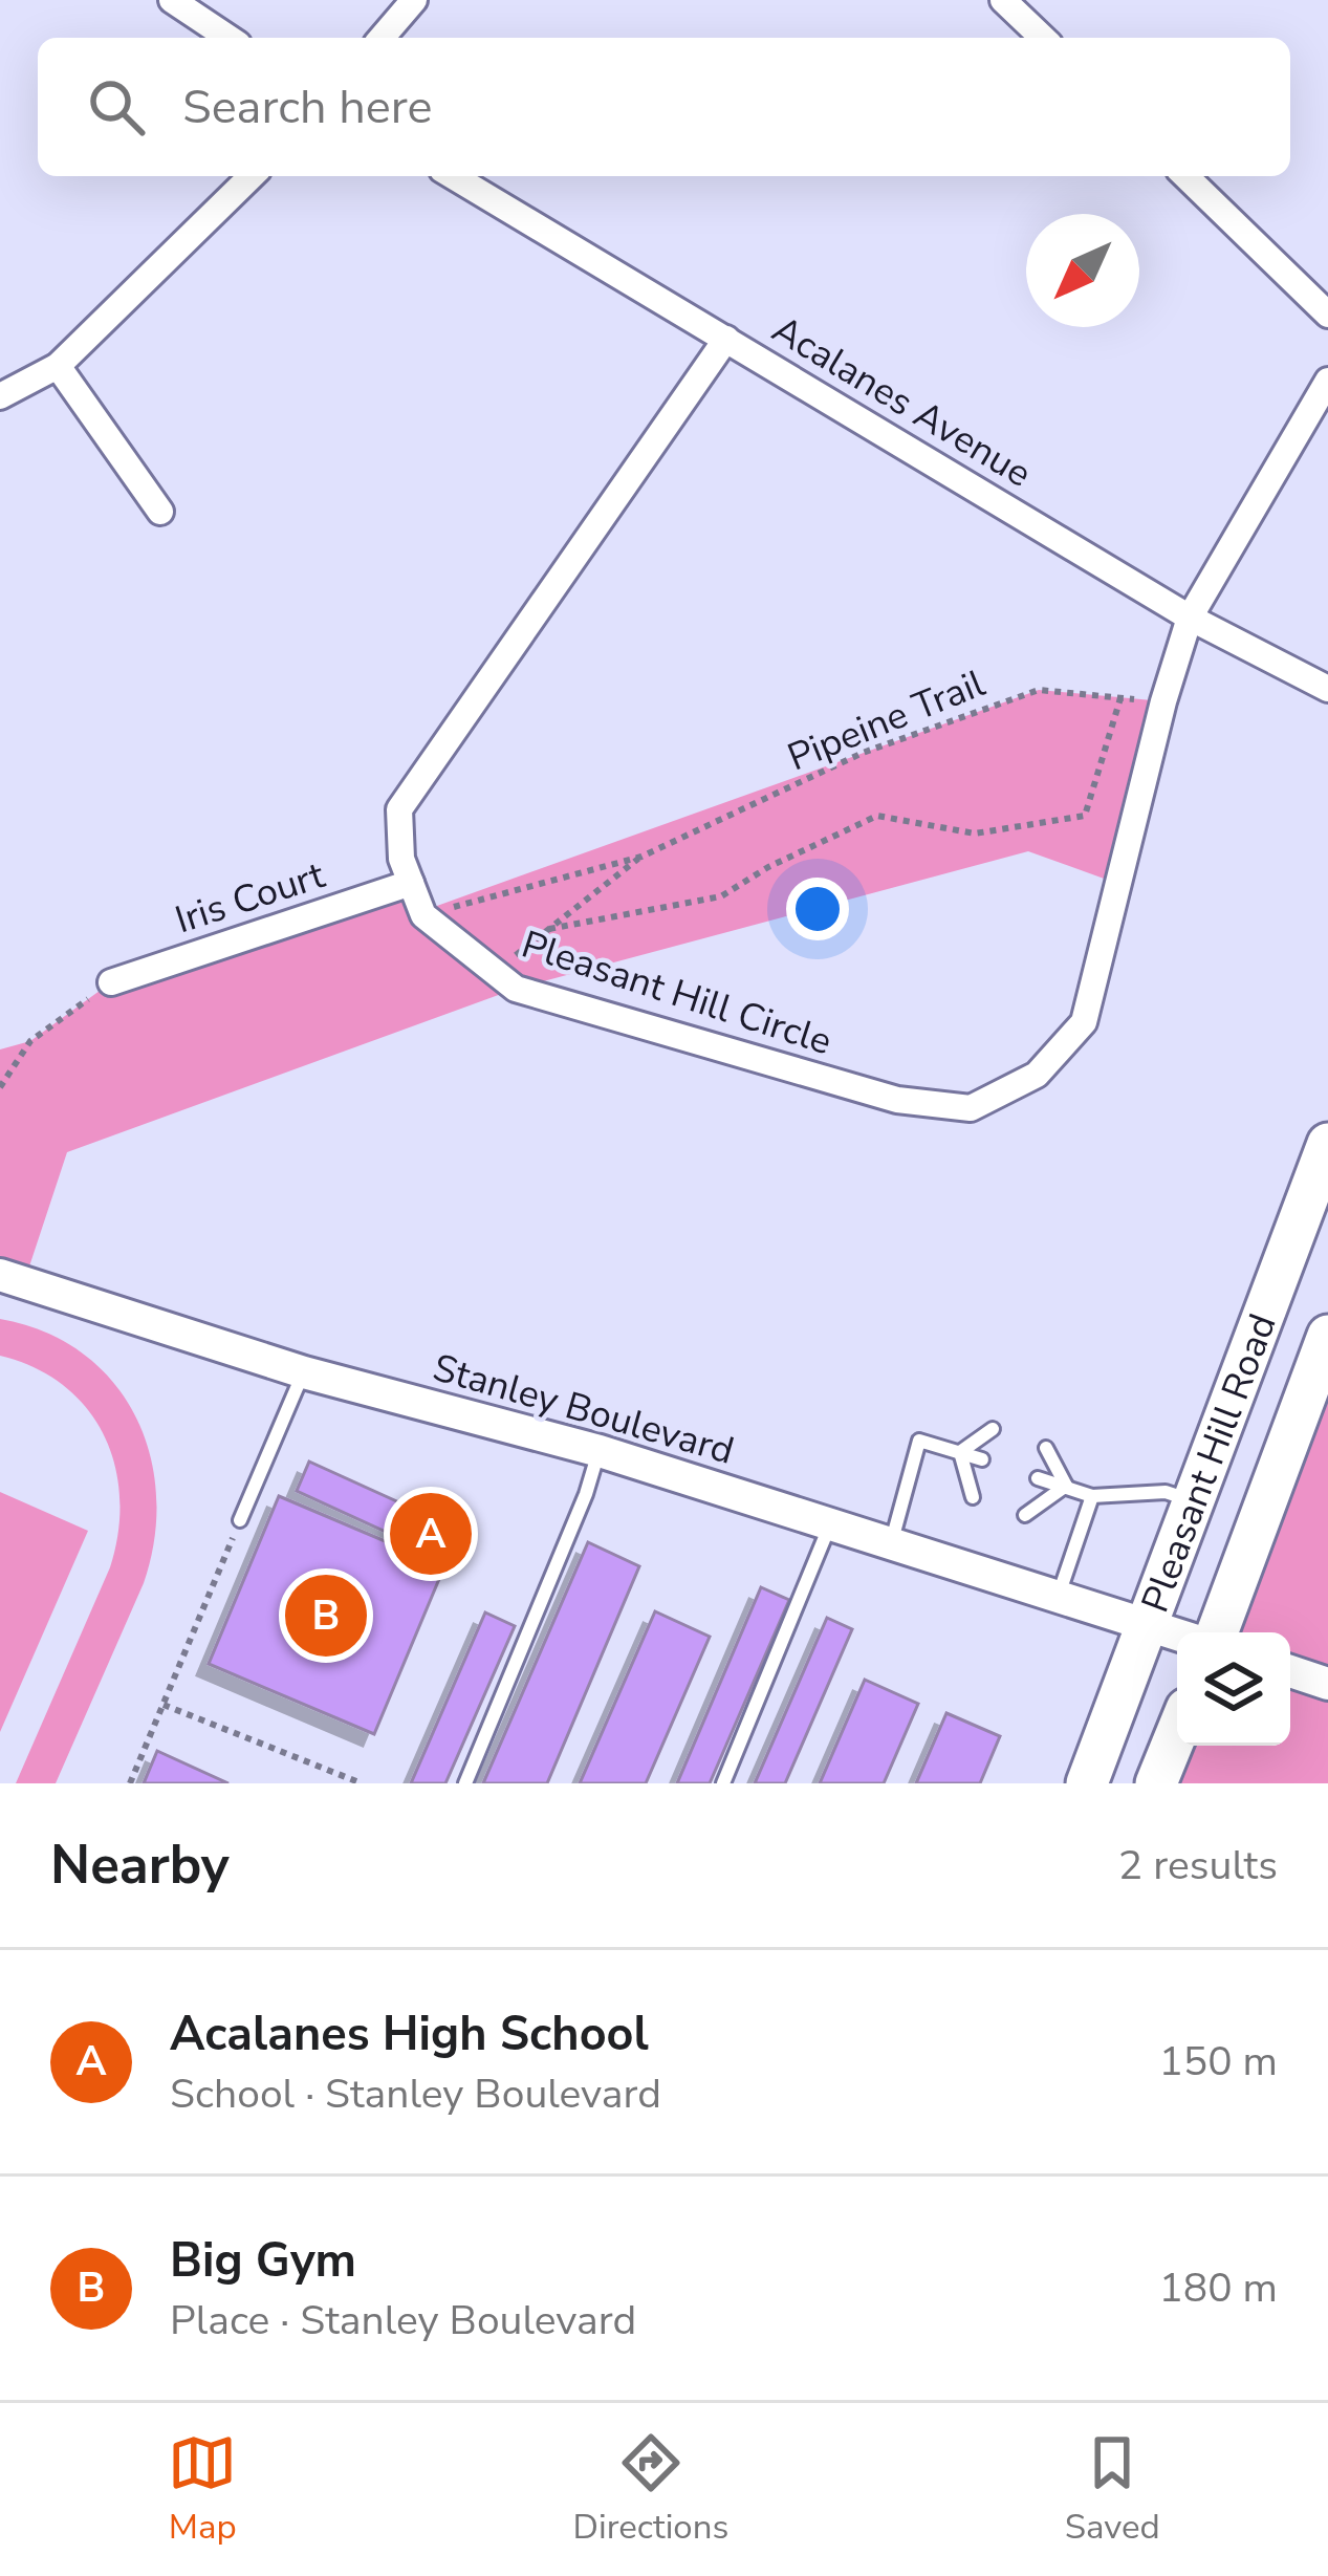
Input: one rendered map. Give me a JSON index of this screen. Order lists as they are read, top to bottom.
{
  "streets": {
    "main road": ["Pleasant Hill Road"],
    "street": [
      "Acalanes Avenue",
      "Iris Court",
      "Pleasant Hill Circle",
      "Stanley Boulevard"
    ],
    "path": ["Pipeine Trail"]
  },
  "crossings": [
    ["Acalanes Avenue", "Pleasant Hill Circle"],
    ["Pipeine Trail", "Pleasant Hill Circle"],
    ["Iris Court", "Pleasant Hill Circle"],
    ["Stanley Boulevard", "Pleasant Hill Road"]
  ],
  "north": "bottom left",
  "page": {
    "search": "Search here",
    "pins": ["A", "B"],
    "heading": ["Nearby", "2 results"],
    "list": [
      {
        "mark": "A",
        "name": "Acalanes High School",
        "note": "School · Stanley Boulevard",
        "value": "150 m"
      },
      {
        "mark": "B",
        "name": "Big Gym",
        "note": "Place · Stanley Boulevard",
        "value": "180 m"
      }
    ],
    "nav": ["Map", "Directions", "Saved"]
  }
}
